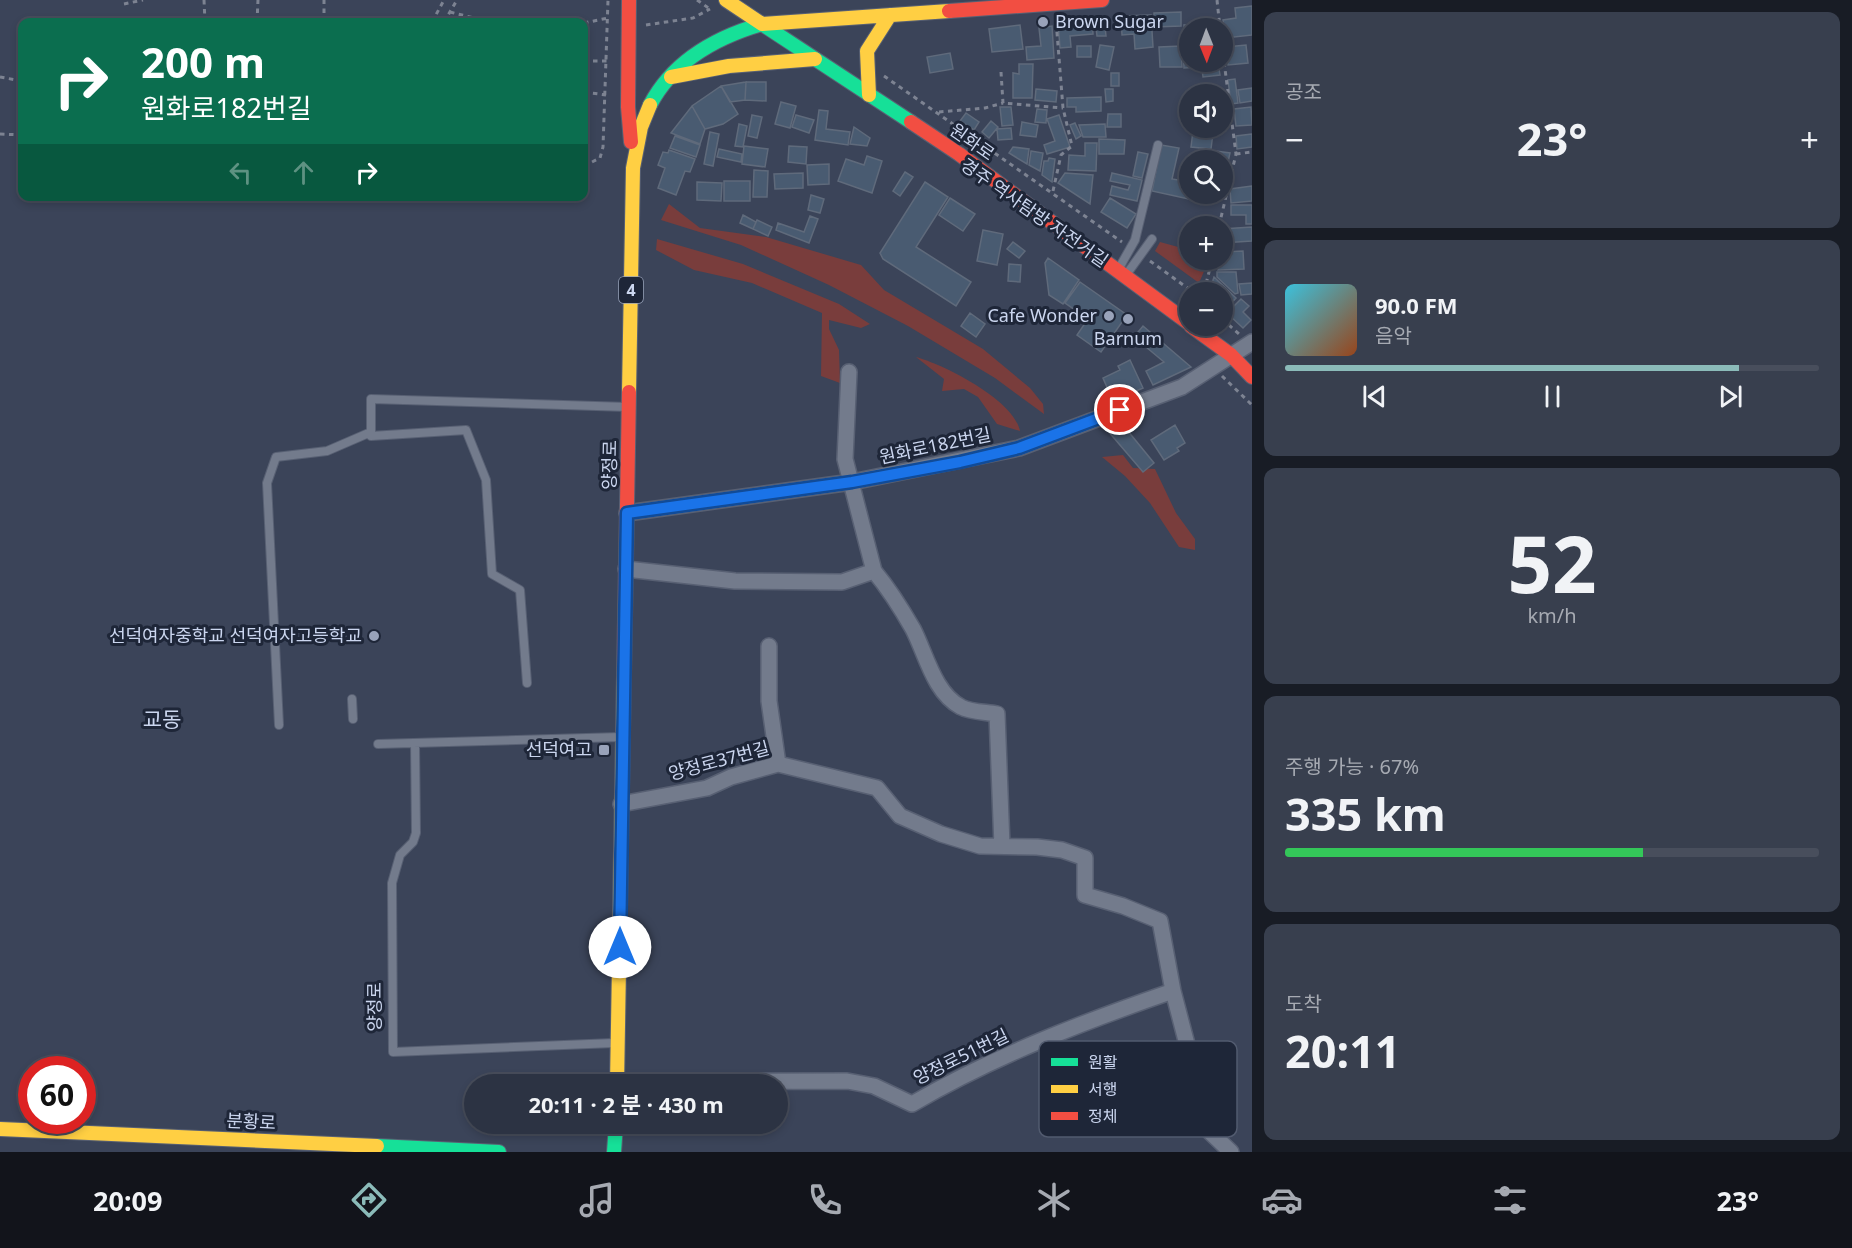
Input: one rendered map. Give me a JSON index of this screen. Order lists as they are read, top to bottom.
{
  "streets": {
    "main road": [
      "원화로",
      "4",
      "양정로",
      "분황로"
    ],
    "street": ["원화로182번길", "양정로37번길", "양정로51번길"],
    "path": ["경주 역사탐방 자전거길"]
  },
  "crossings": [
    ["원화로", "원화로182번길"],
    ["원화로", "양정로"],
    ["원화로182번길", "양정로"],
    ["양정로", "양정로37번길"],
    ["양정로37번길", "양정로51번길"]
  ],
  "districts": ["교동"],
  "places": {
    "other": [
      "Brown Sugar",
      "Cafe Wonder",
      "Barnum",
      "선덕여자중학교 선덕여자고등학교"
    ],
    "transit": ["선덕여고"]
  },
  "legend": ["원활", "서행", "정체"],
  "north": "bottom",
  "page": {
    "tile": [
      "공조",
      ["52", "km/h"],
      ["주행 가능 · 67%", "335 km"],
      ["도착", "20:11"]
    ],
    "map_buttons": ["+", "−"],
    "turn": ["200 m", "원화로182번길"],
    "heat": ["−", "23°", "+"],
    "song": ["90.0 FM", "음악"],
    "limit": "60",
    "trip": "20:11 · 2 분 · 430 m",
    "tabs": ["20:09", "23°"]
  }
}
